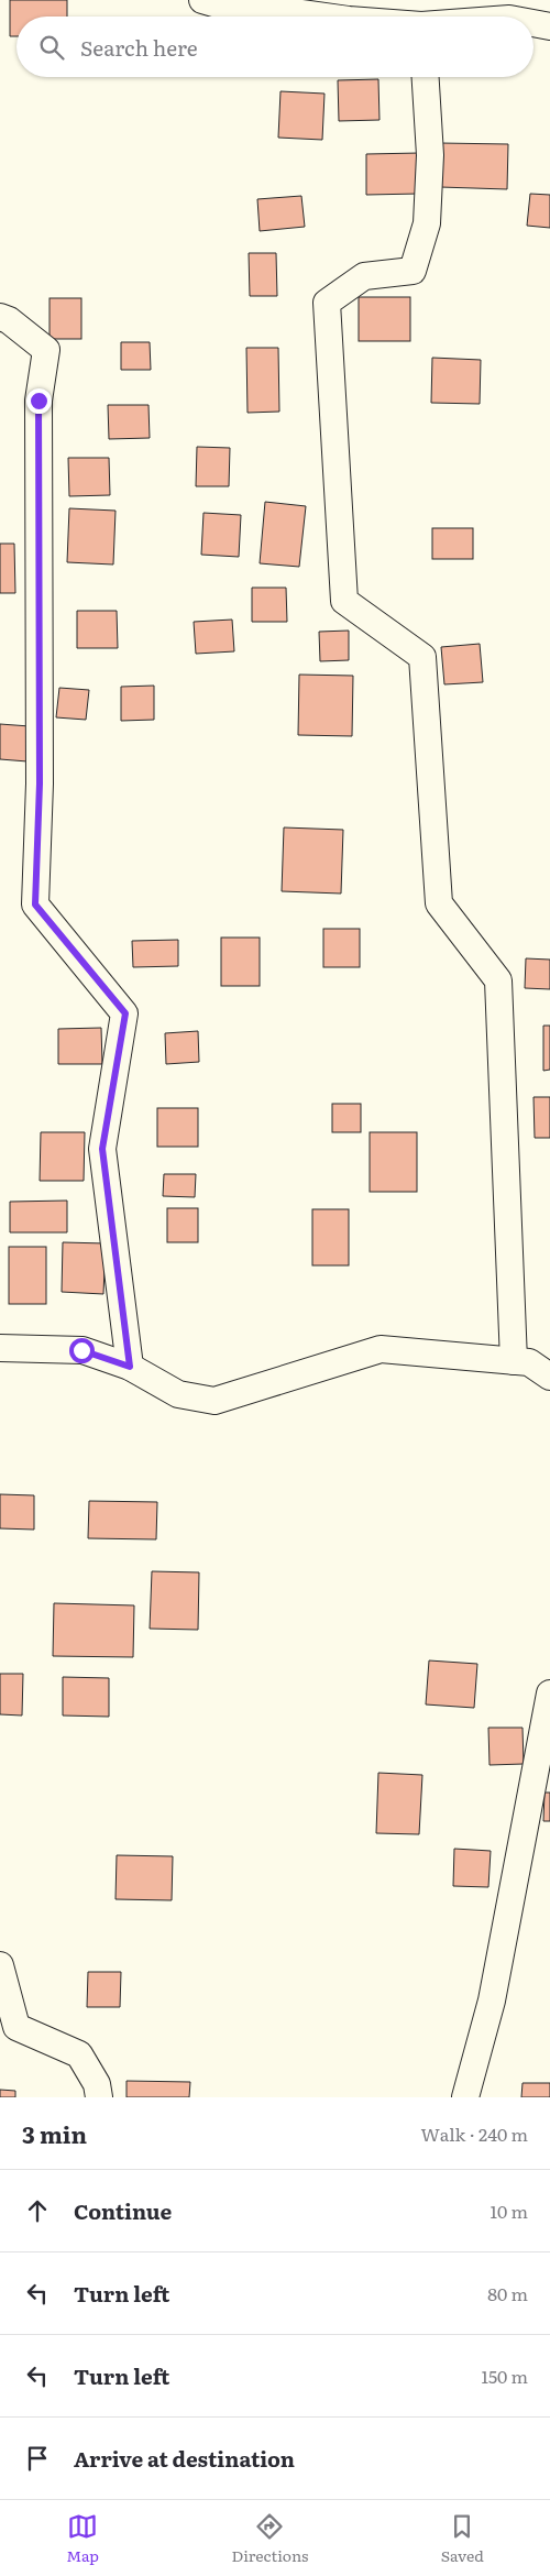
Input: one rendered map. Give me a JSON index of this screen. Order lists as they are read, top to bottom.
{
  "page": {
    "search": "Search here",
    "heading": ["3 min", "Walk · 240 m"],
    "list": [
      ["Continue", "10 m"],
      ["Turn left", "80 m"],
      ["Turn left", "150 m"],
      "Arrive at destination"
    ],
    "nav": ["Map", "Directions", "Saved"]
  }
}
